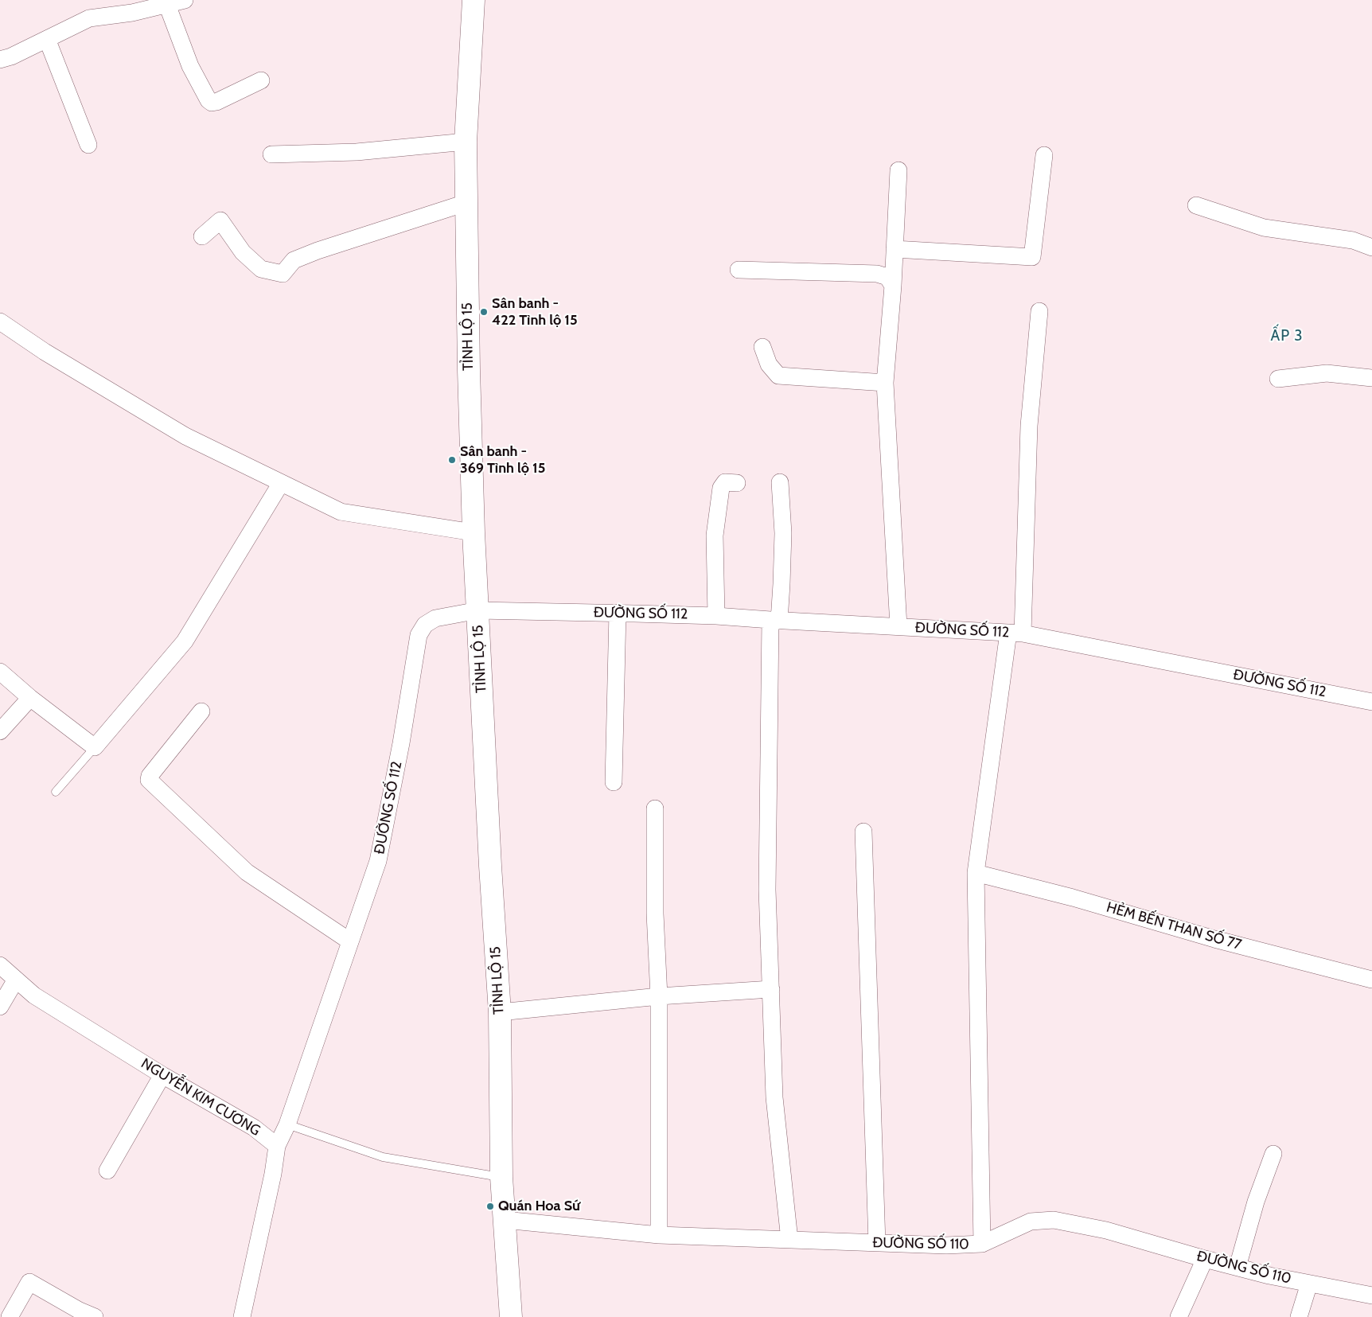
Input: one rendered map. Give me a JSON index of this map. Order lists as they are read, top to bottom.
{
  "streets": {
    "main road": ["TỈNH LỘ 15"],
    "street": [
      "ĐƯỜNG SỐ 112",
      "HẺM BẾN THAN SỐ 77",
      "NGUYỄN KIM CƯƠNG",
      "ĐƯỜNG SỐ 110"
    ]
  },
  "crossings": [
    ["TỈNH LỘ 15", "ĐƯỜNG SỐ 112"],
    ["TỈNH LỘ 15", "ĐƯỜNG SỐ 110"],
    ["ĐƯỜNG SỐ 112", "NGUYỄN KIM CƯƠNG"]
  ],
  "districts": ["ẤP 3"],
  "places": ["Sân banh - 422 Tỉnh lộ 15", "Sân banh - 369 Tỉnh lộ 15", "Quán Hoa Sứ"]
}
